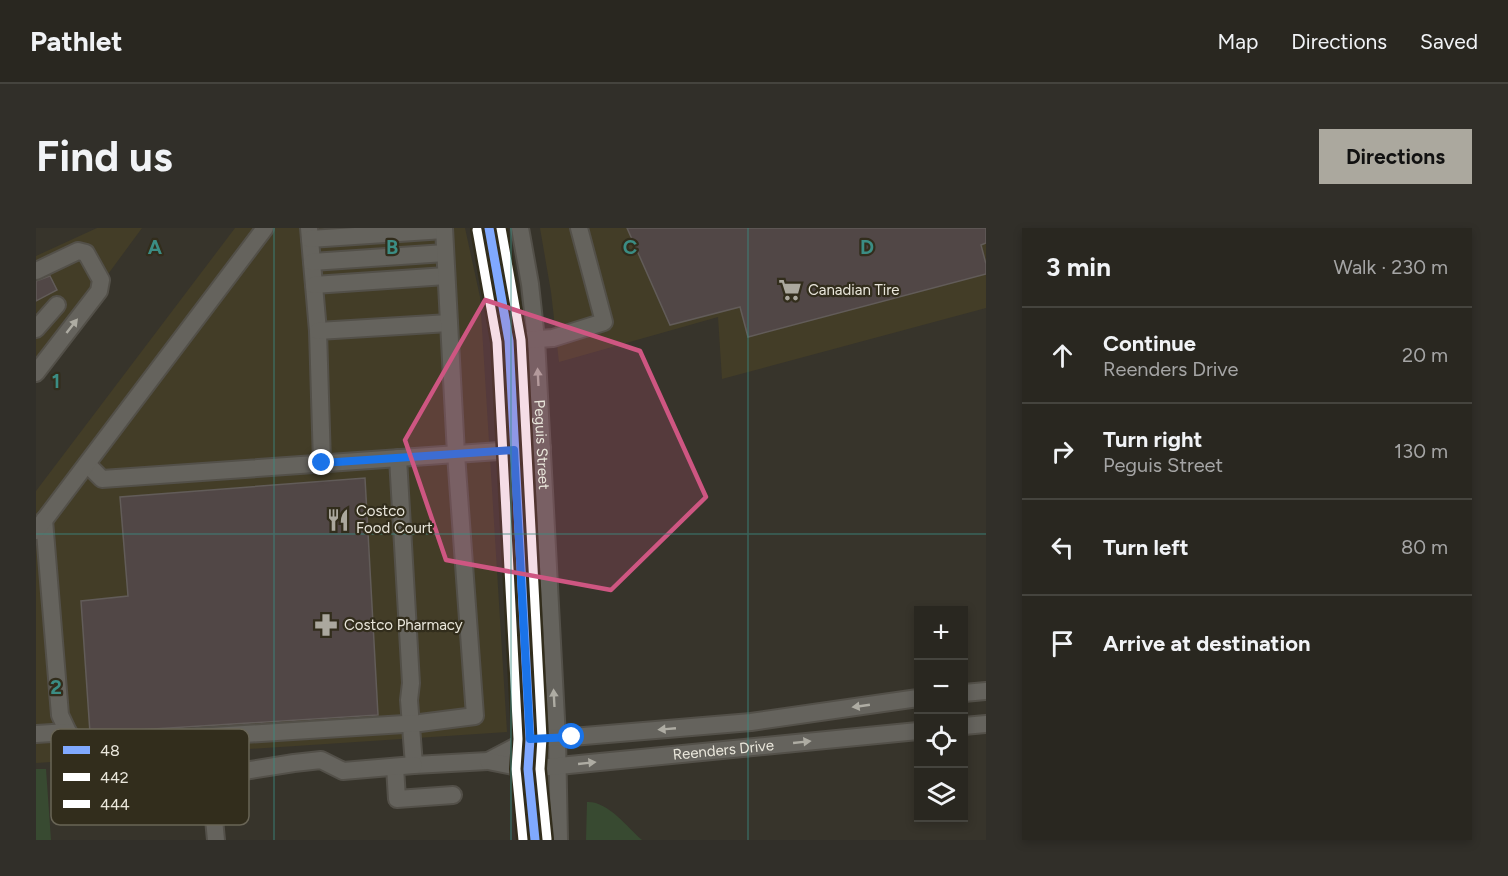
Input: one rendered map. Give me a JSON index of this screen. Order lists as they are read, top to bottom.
{
  "streets": {
    "street": ["Peguis Street", "Reenders Drive"]
  },
  "crossings": [
    ["Peguis Street", "Reenders Drive"]
  ],
  "places": {
    "supermarket": ["Canadian Tire"],
    "restaurant": ["Costco Food Court"],
    "pharmacy": ["Costco Pharmacy"]
  },
  "lines": ["transit line 48", "transit line 444", "transit line 442"],
  "legend": ["48", "442", "444"],
  "page": {
    "header": "Pathlet",
    "nav": ["Map", "Directions", "Saved"],
    "buttons": "Directions",
    "title": "Find us",
    "heading": ["3 min", "Walk · 230 m"],
    "list": [
      ["Continue", "Reenders Drive", "20 m"],
      ["Turn right", "Peguis Street", "130 m"],
      ["Turn left", "80 m"],
      "Arrive at destination"
    ],
    "map_buttons": ["+", "−"]
  },
  "grid": {
    "columns": [
      "A",
      "B",
      "C",
      "D"
    ],
    "rows": ["1", "2"]
  }
}
